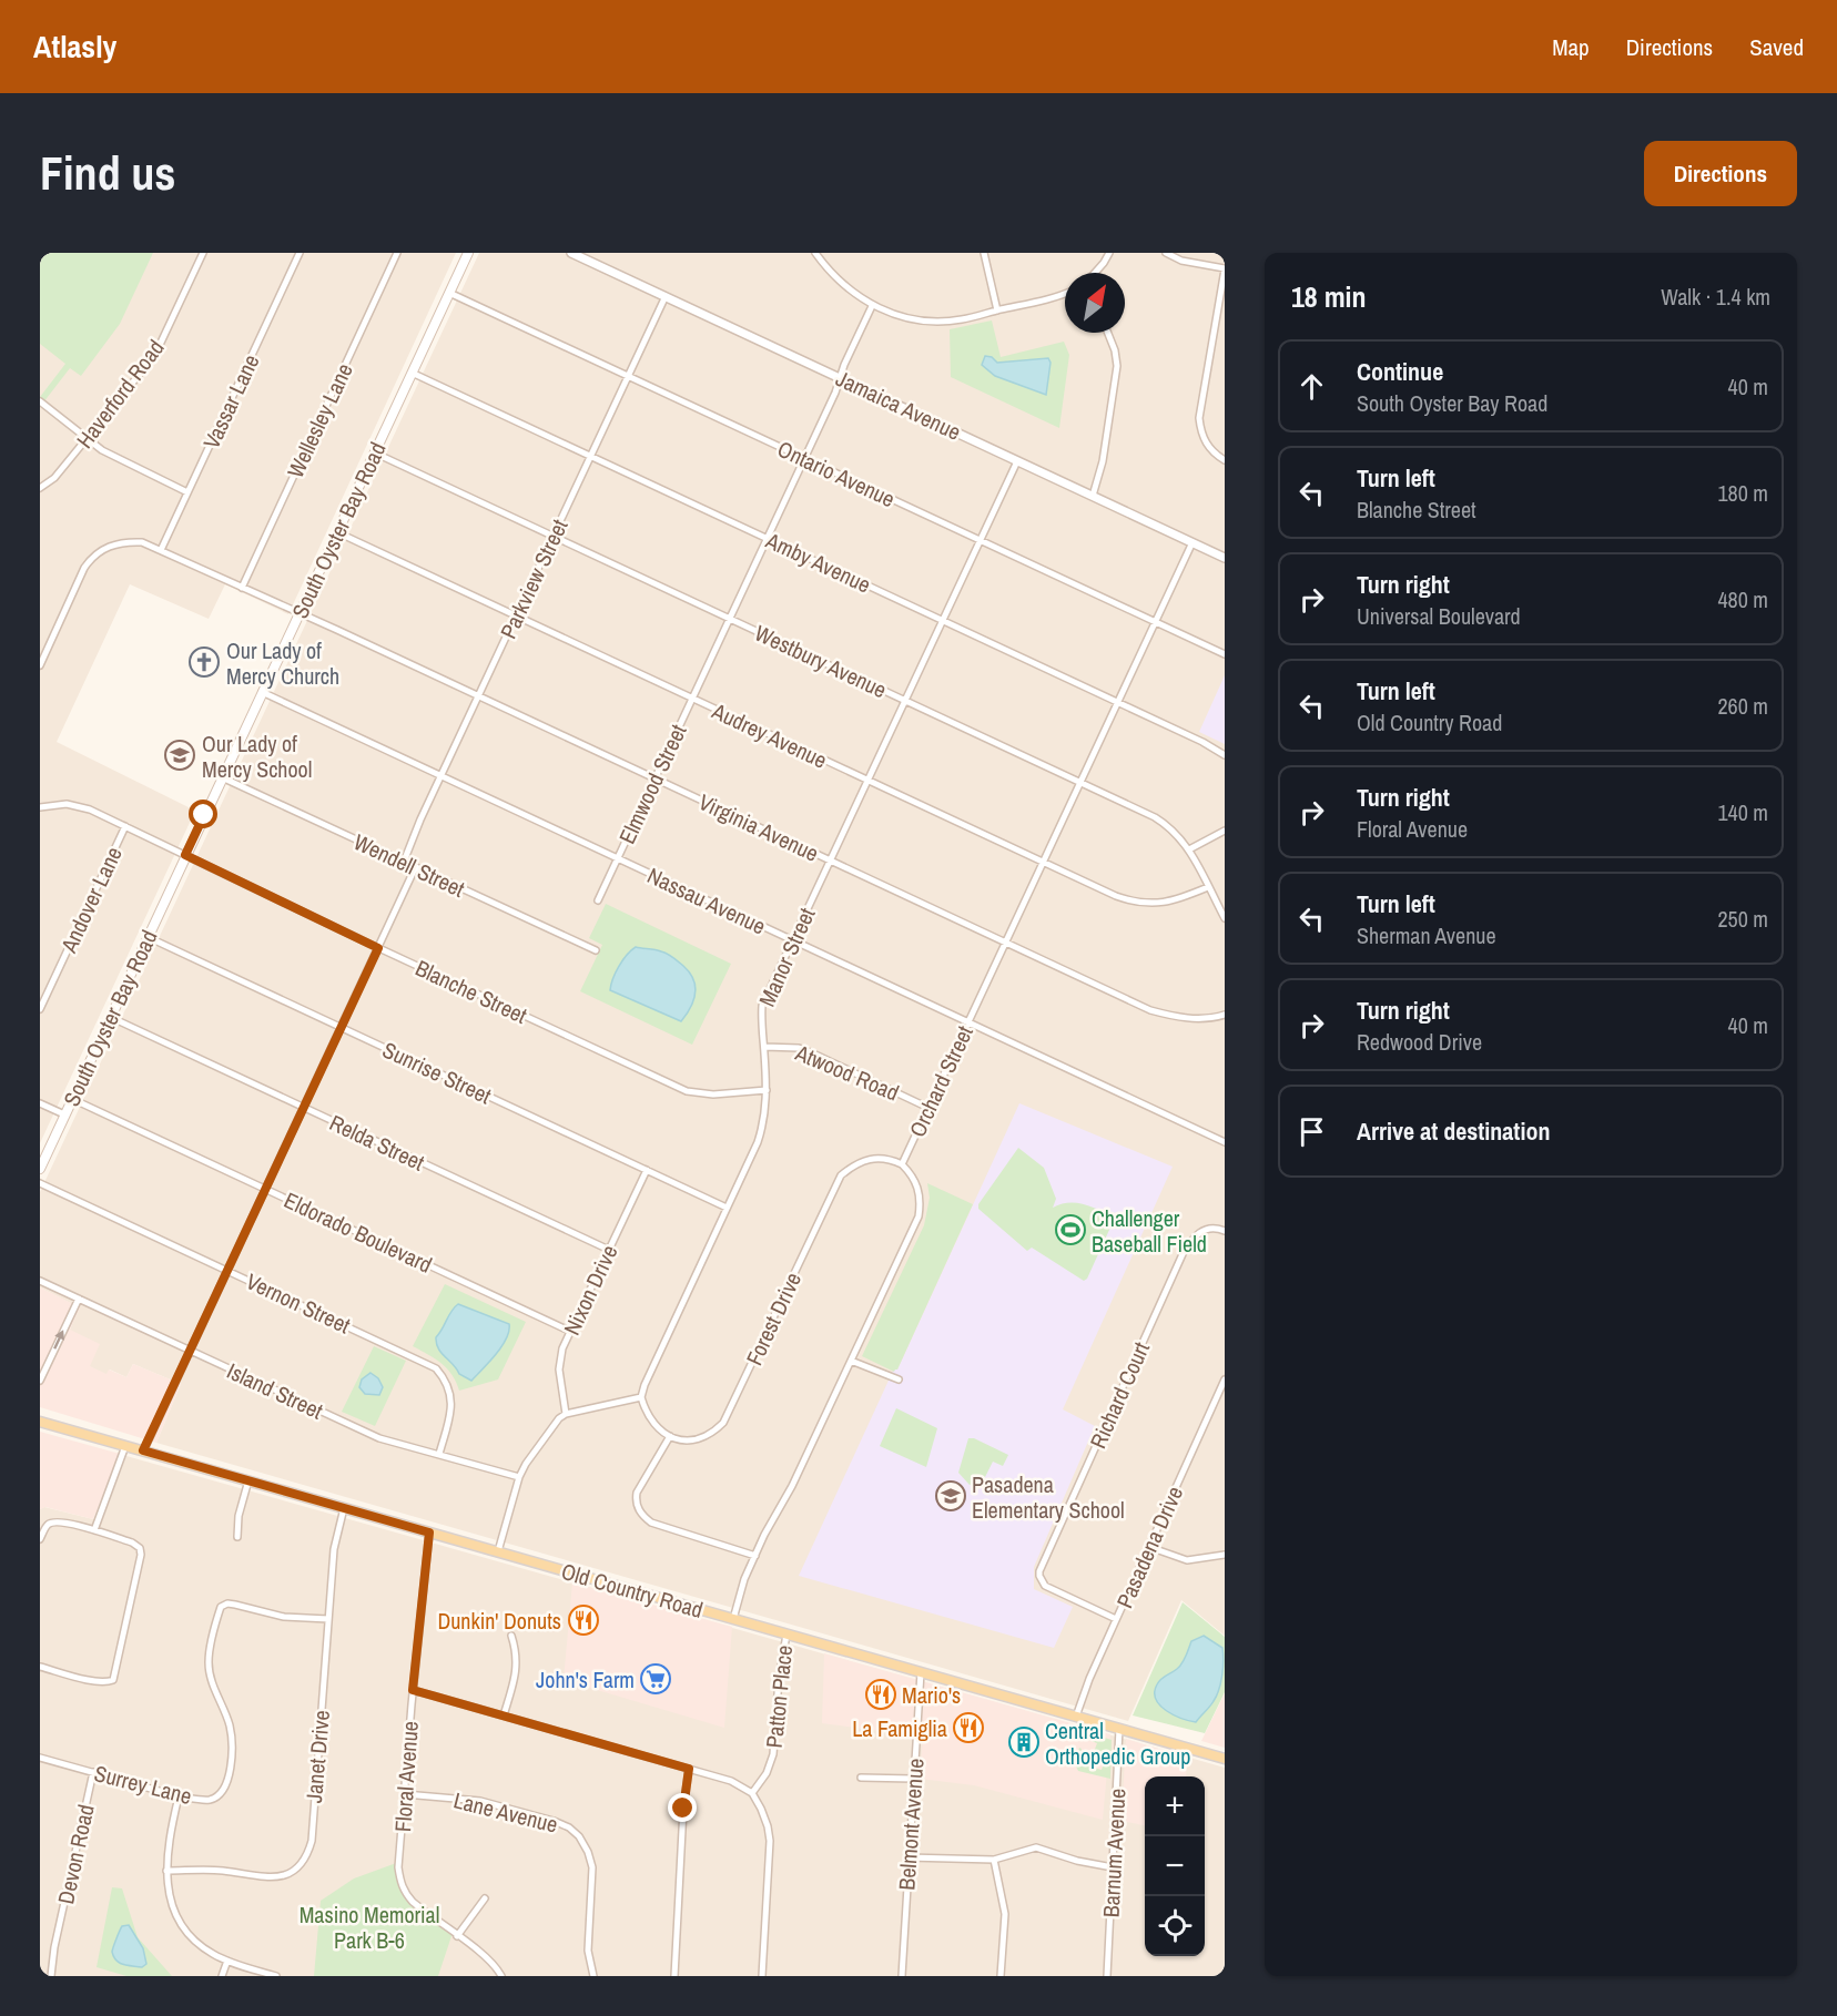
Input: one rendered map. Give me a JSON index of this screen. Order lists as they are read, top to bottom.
{
  "streets": {
    "main road": ["South Oyster Bay Road", "Old Country Road"],
    "street": [
      "Haverford Road",
      "Vassar Lane",
      "Jamaica Avenue",
      "Wellesley Lane",
      "Ontario Avenue",
      "Amby Avenue",
      "Parkview Street",
      "Westbury Avenue",
      "Audrey Avenue",
      "Elmwood Street",
      "Virginia Avenue",
      "Wendell Street",
      "Andover Lane",
      "Nassau Avenue",
      "Manor Street",
      "Blanche Street",
      "Sunrise Street",
      "Atwood Road",
      "Orchard Street",
      "Relda Street",
      "Eldorado Boulevard",
      "Nixon Drive",
      "Vernon Street",
      "Forest Drive",
      "Island Street",
      "Richard Court",
      "Pasadena Drive",
      "Patton Place",
      "Janet Drive",
      "Floral Avenue",
      "Surrey Lane",
      "Lane Avenue",
      "Belmont Avenue",
      "Barnum Avenue",
      "Devon Road"
    ]
  },
  "crossings": [
    ["Vassar Lane", "Virginia Avenue"],
    ["Jamaica Avenue", "Parkview Street"],
    ["Jamaica Avenue", "Elmwood Street"],
    ["Jamaica Avenue", "Manor Street"],
    ["Jamaica Avenue", "Orchard Street"],
    ["Wellesley Lane", "Virginia Avenue"],
    ["Ontario Avenue", "South Oyster Bay Road"],
    ["Ontario Avenue", "Parkview Street"],
    ["Ontario Avenue", "Elmwood Street"],
    ["Ontario Avenue", "Manor Street"],
    ["Ontario Avenue", "Orchard Street"],
    ["South Oyster Bay Road", "Amby Avenue"],
    ["South Oyster Bay Road", "Westbury Avenue"],
    ["South Oyster Bay Road", "Audrey Avenue"],
    ["South Oyster Bay Road", "Virginia Avenue"],
    ["South Oyster Bay Road", "Wendell Street"],
    ["South Oyster Bay Road", "Nassau Avenue"],
    ["South Oyster Bay Road", "Blanche Street"],
    ["South Oyster Bay Road", "Sunrise Street"],
    ["South Oyster Bay Road", "Relda Street"],
    ["South Oyster Bay Road", "Eldorado Boulevard"],
    ["Amby Avenue", "Parkview Street"],
    ["Amby Avenue", "Elmwood Street"],
    ["Amby Avenue", "Manor Street"],
    ["Amby Avenue", "Orchard Street"],
    ["Parkview Street", "Westbury Avenue"],
    ["Parkview Street", "Audrey Avenue"],
    ["Parkview Street", "Virginia Avenue"],
    ["Parkview Street", "Wendell Street"],
    ["Parkview Street", "Nassau Avenue"],
    ["Westbury Avenue", "Audrey Avenue"],
    ["Westbury Avenue", "Elmwood Street"],
    ["Westbury Avenue", "Manor Street"],
    ["Westbury Avenue", "Orchard Street"],
    ["Audrey Avenue", "Elmwood Street"],
    ["Audrey Avenue", "Manor Street"],
    ["Audrey Avenue", "Orchard Street"],
    ["Elmwood Street", "Virginia Avenue"],
    ["Elmwood Street", "Nassau Avenue"],
    ["Virginia Avenue", "Manor Street"],
    ["Virginia Avenue", "Orchard Street"],
    ["Andover Lane", "Blanche Street"],
    ["Nassau Avenue", "Manor Street"],
    ["Nassau Avenue", "Orchard Street"],
    ["Manor Street", "Blanche Street"],
    ["Manor Street", "Sunrise Street"],
    ["Manor Street", "Atwood Road"],
    ["Sunrise Street", "Nixon Drive"],
    ["Atwood Road", "Orchard Street"],
    ["Orchard Street", "Forest Drive"],
    ["Relda Street", "Nixon Drive"],
    ["Eldorado Boulevard", "Nixon Drive"],
    ["Vernon Street", "Island Street"],
    ["Richard Court", "Pasadena Drive"],
    ["Pasadena Drive", "Old Country Road"],
    ["Old Country Road", "Patton Place"],
    ["Old Country Road", "Janet Drive"],
    ["Old Country Road", "Floral Avenue"],
    ["Old Country Road", "Belmont Avenue"],
    ["Old Country Road", "Barnum Avenue"],
    ["Janet Drive", "Surrey Lane"],
    ["Floral Avenue", "Lane Avenue"],
    ["Surrey Lane", "Devon Road"]
  ],
  "parks": ["Masino Memorial Park B-6"],
  "places": {
    "church": ["Our Lady of Mercy Church"],
    "school or university": ["Our Lady of Mercy School", "Pasadena Elementary School"],
    "sports": ["Challenger Baseball Field"],
    "restaurant": ["Dunkin' Donuts", "Mario's", "La Famiglia"],
    "supermarket": ["John's Farm"],
    "building": ["Central Orthopedic Group"]
  },
  "north": "top right",
  "page": {
    "header": "Atlasly",
    "nav": ["Map", "Directions", "Saved"],
    "buttons": "Directions",
    "title": "Find us",
    "heading": ["18 min", "Walk · 1.4 km"],
    "list": [
      ["Continue", "South Oyster Bay Road", "40 m"],
      ["Turn left", "Blanche Street", "180 m"],
      ["Turn right", "Universal Boulevard", "480 m"],
      ["Turn left", "Old Country Road", "260 m"],
      ["Turn right", "Floral Avenue", "140 m"],
      ["Turn left", "Sherman Avenue", "250 m"],
      ["Turn right", "Redwood Drive", "40 m"],
      "Arrive at destination"
    ],
    "map_buttons": ["+", "−"]
  }
}
